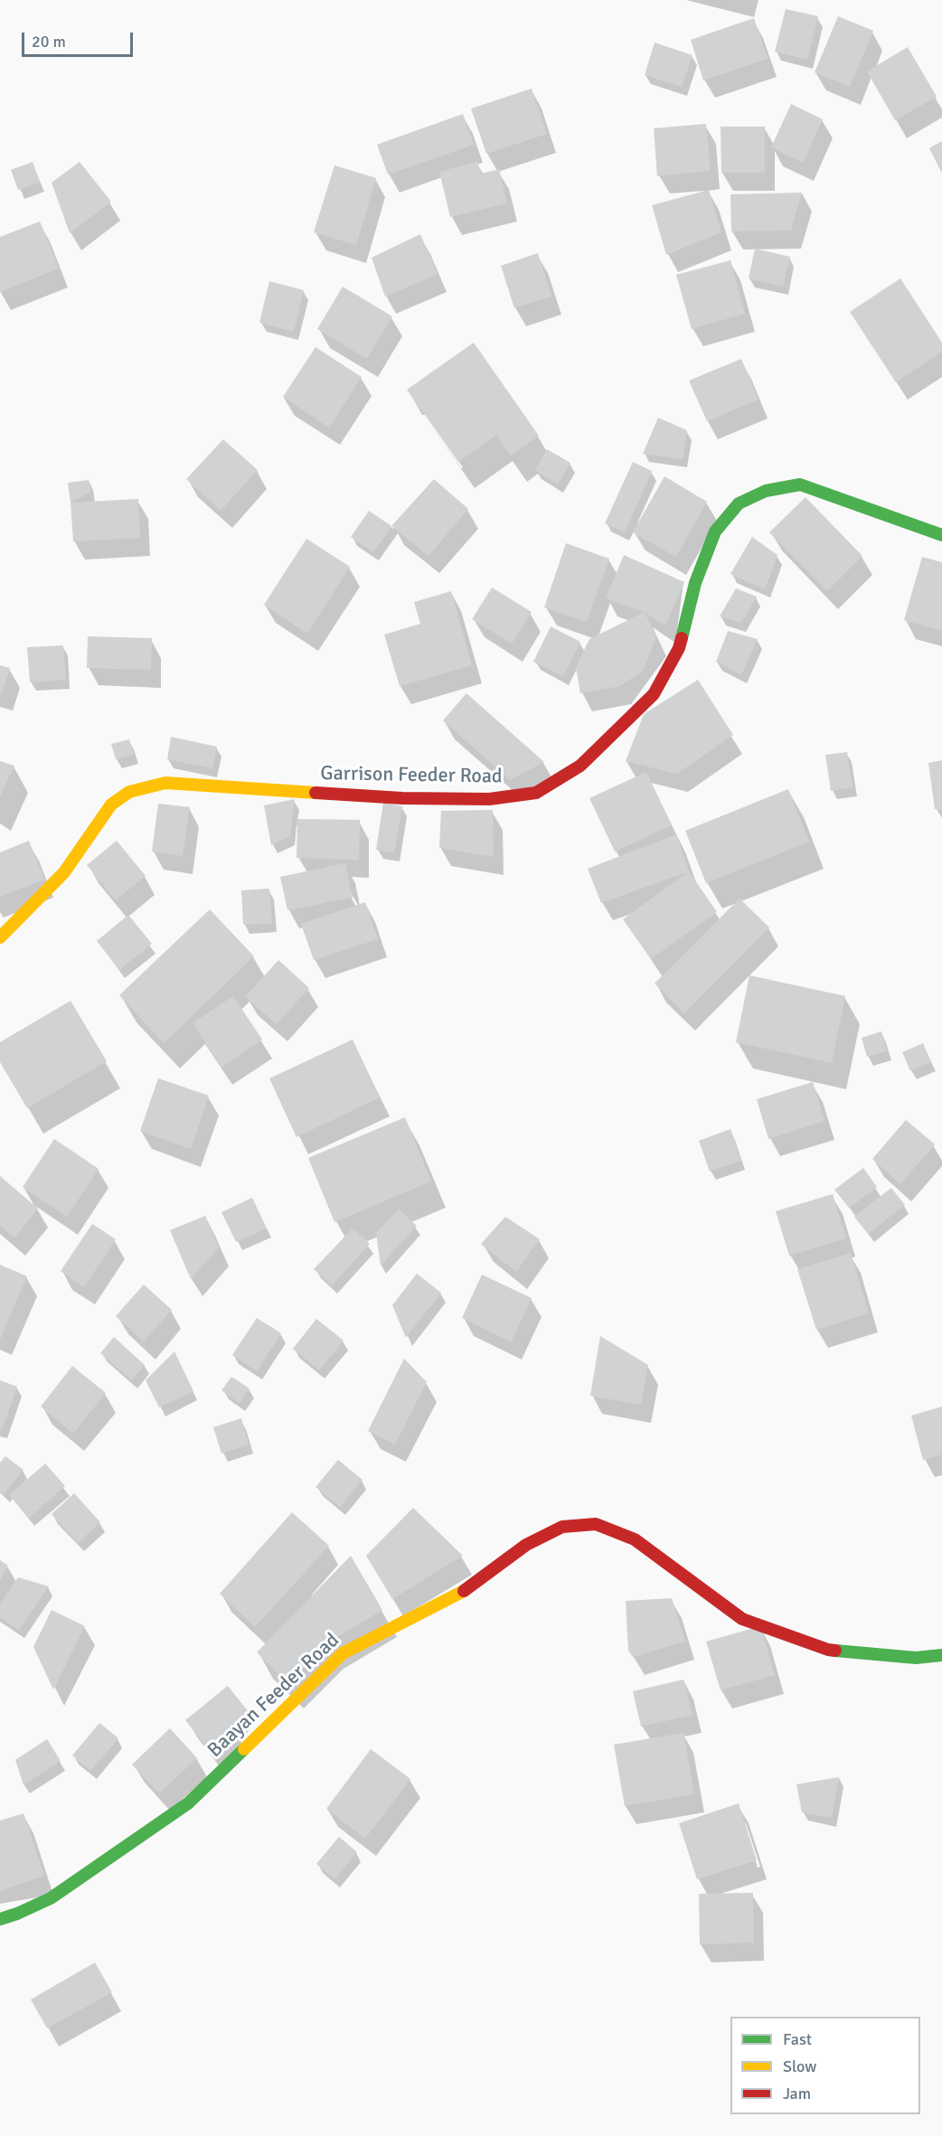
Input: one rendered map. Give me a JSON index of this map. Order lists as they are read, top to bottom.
{
  "streets": {
    "street": ["Garrison Feeder Road", "Baayan Feeder Road"]
  },
  "legend": ["Fast", "Slow", "Jam"],
  "scale_bar": "20 m"
}
